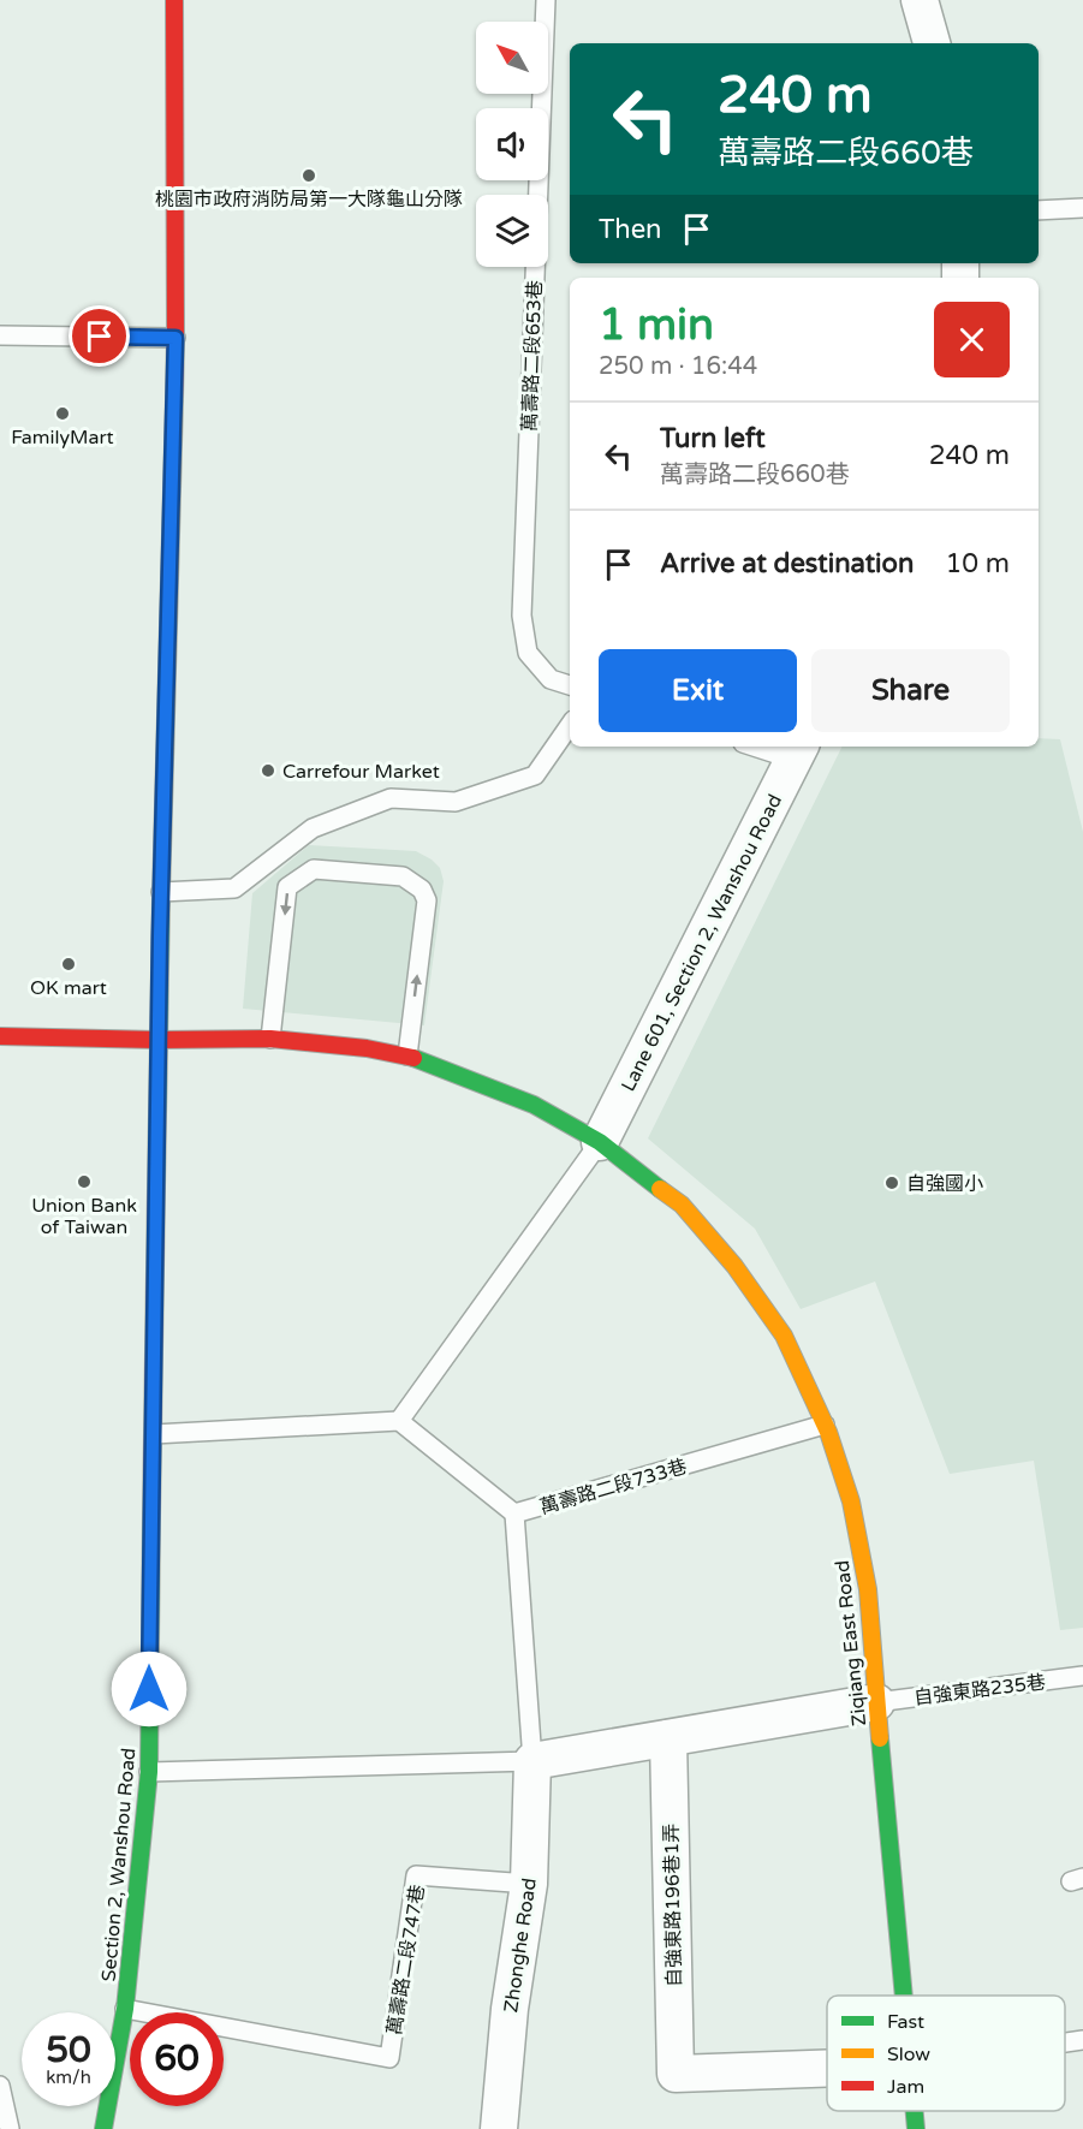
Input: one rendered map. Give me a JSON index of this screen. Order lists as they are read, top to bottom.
{
  "streets": {
    "main road": ["Ziqiang East Road", "Section 2, Wanshou Road"],
    "street": ["Lane 601, Section 2, Wanshou Road", "自強東路196巷1弄", "Zhonghe Road"],
    "lane": [
      "萬壽路二段653巷",
      "萬壽路二段733巷",
      "自強東路235巷",
      "萬壽路二段747巷"
    ]
  },
  "crossings": [
    ["Lane 601, Section 2, Wanshou Road", "Ziqiang East Road"],
    ["萬壽路二段733巷", "Ziqiang East Road"],
    ["萬壽路二段733巷", "Zhonghe Road"],
    ["Ziqiang East Road", "自強東路235巷"],
    ["Ziqiang East Road", "Section 2, Wanshou Road"],
    ["Section 2, Wanshou Road", "萬壽路二段747巷"],
    ["Zhonghe Road", "萬壽路二段747巷"]
  ],
  "places": [
    "桃園市政府消防局第一大隊龜山分隊",
    "FamilyMart",
    "Carrefour Market",
    "OK mart",
    "Union Bank of Taiwan",
    "自強國小"
  ],
  "legend": ["Fast", "Slow", "Jam"],
  "north": "top left",
  "page": {
    "turn": ["240 m", "萬壽路二段660巷"],
    "then": "Then",
    "heading": ["1 min", "250 m · 16:44"],
    "list": [
      {
        "name": "Turn left",
        "note": "萬壽路二段660巷",
        "value": "240 m"
      },
      {
        "name": "Arrive at destination",
        "value": "10 m"
      }
    ],
    "buttons": ["Exit", "Share"],
    "speed": "50 km/h",
    "limit": "60"
  }
}
